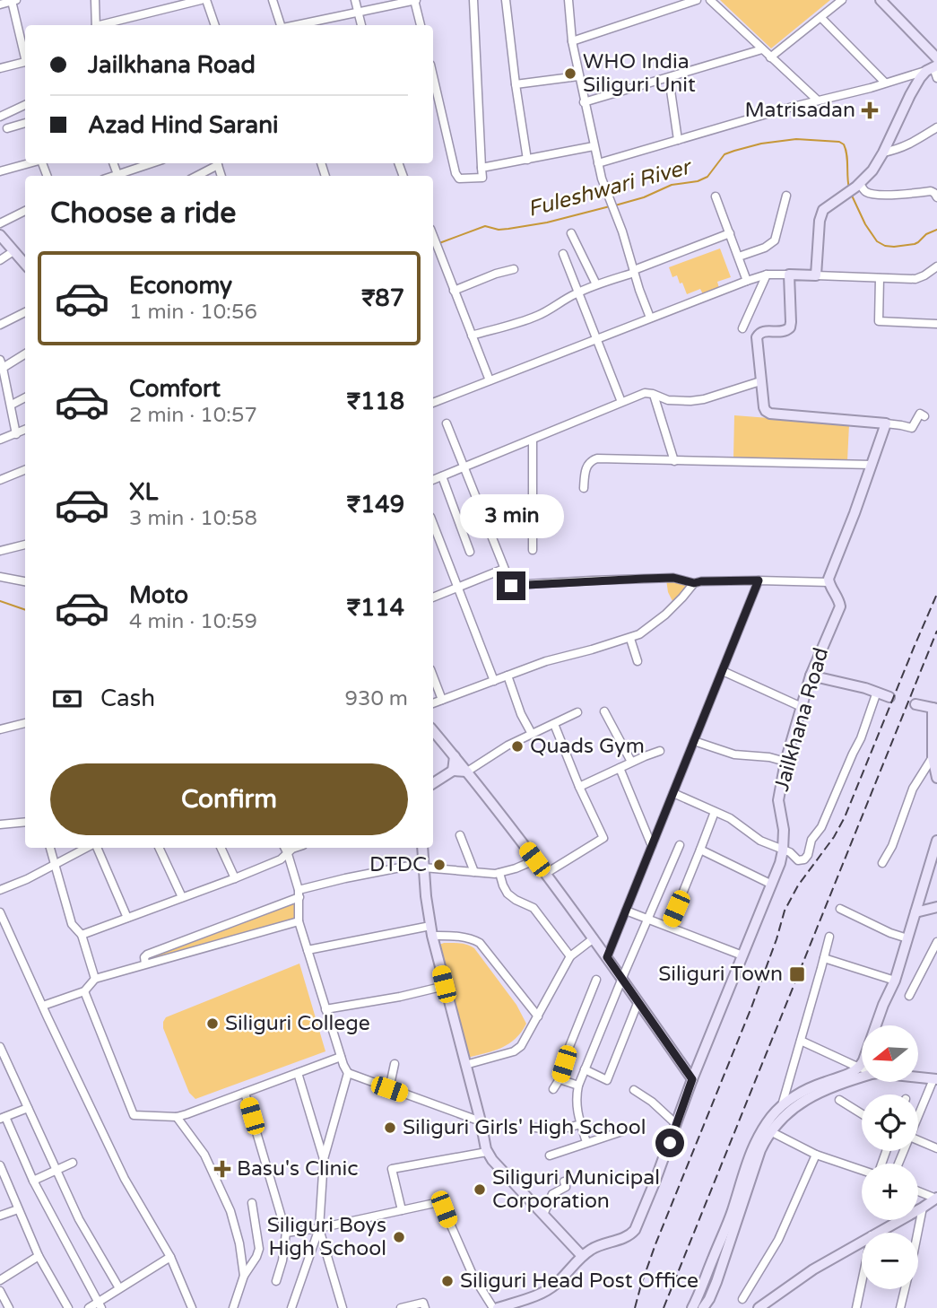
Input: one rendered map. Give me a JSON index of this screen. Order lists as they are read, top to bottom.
{
  "streets": {
    "street": ["Jailkhana Road"]
  },
  "water": ["Fuleshwari River"],
  "places": {
    "other": [
      "WHO India Siliguri Unit",
      "Quads Gym",
      "DTDC",
      "Siliguri College",
      "Siliguri Girls' High School",
      "Siliguri Municipal Corporation",
      "Siliguri Boys High School",
      "Siliguri Head Post Office"
    ],
    "health": ["Matrisadan", "Basu's Clinic"],
    "transit": ["Siliguri Town"]
  },
  "north": "left",
  "page": {
    "banner": ["Jailkhana Road", "Azad Hind Sarani"],
    "heading": "Choose a ride",
    "list": [
      {
        "name": "Economy",
        "note": "1 min · 10:56",
        "value": "₹87"
      },
      {
        "name": "Comfort",
        "note": "2 min · 10:57",
        "value": "₹118"
      },
      {
        "name": "XL",
        "note": "3 min · 10:58",
        "value": "₹149"
      },
      {
        "name": "Moto",
        "note": "4 min · 10:59",
        "value": "₹114"
      }
    ],
    "bubble": "3 min",
    "pay": ["Cash", "930 m"],
    "buttons": "Confirm",
    "map_buttons": ["+", "−"]
  }
}
